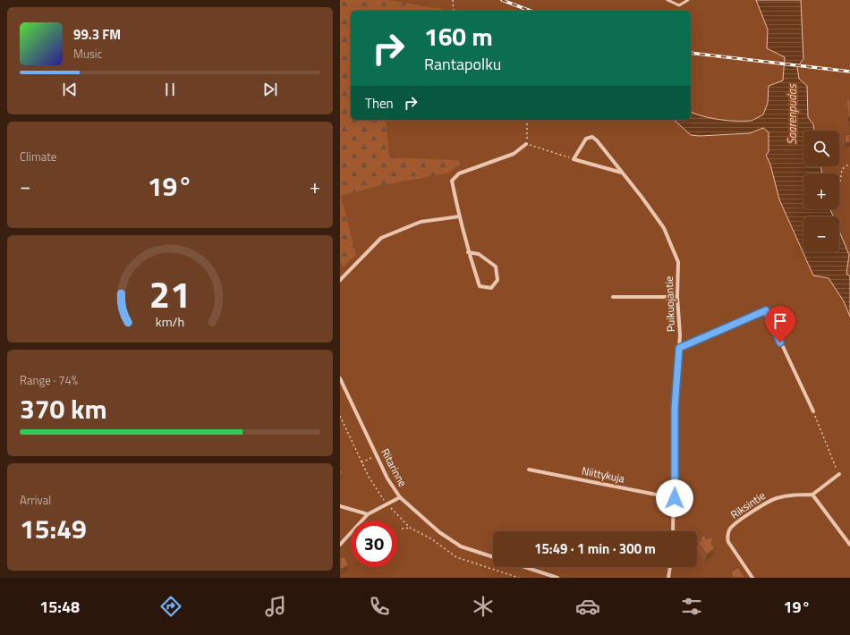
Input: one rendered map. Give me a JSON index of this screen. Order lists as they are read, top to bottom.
{
  "streets": {
    "street": [
      "Puikuojantie",
      "Ritarinne",
      "Niittykuja",
      "Riksintie"
    ]
  },
  "crossings": [
    ["Puikuojantie", "Niittykuja"]
  ],
  "water": ["Saarenpudas"],
  "page": {
    "turn": ["160 m", "Rantapolku"],
    "song": ["99.3 FM", "Music"],
    "then": "Then",
    "tile": [
      "Climate",
      ["Range · 74%", "370 km"],
      ["Arrival", "15:49"]
    ],
    "map_buttons": ["+", "−"],
    "heat": ["−", "19°", "+"],
    "limit": "30",
    "trip": "15:49 · 1 min · 300 m",
    "tabs": ["15:48", "19°"],
    "gauge": ["21", "km/h"]
  }
}
